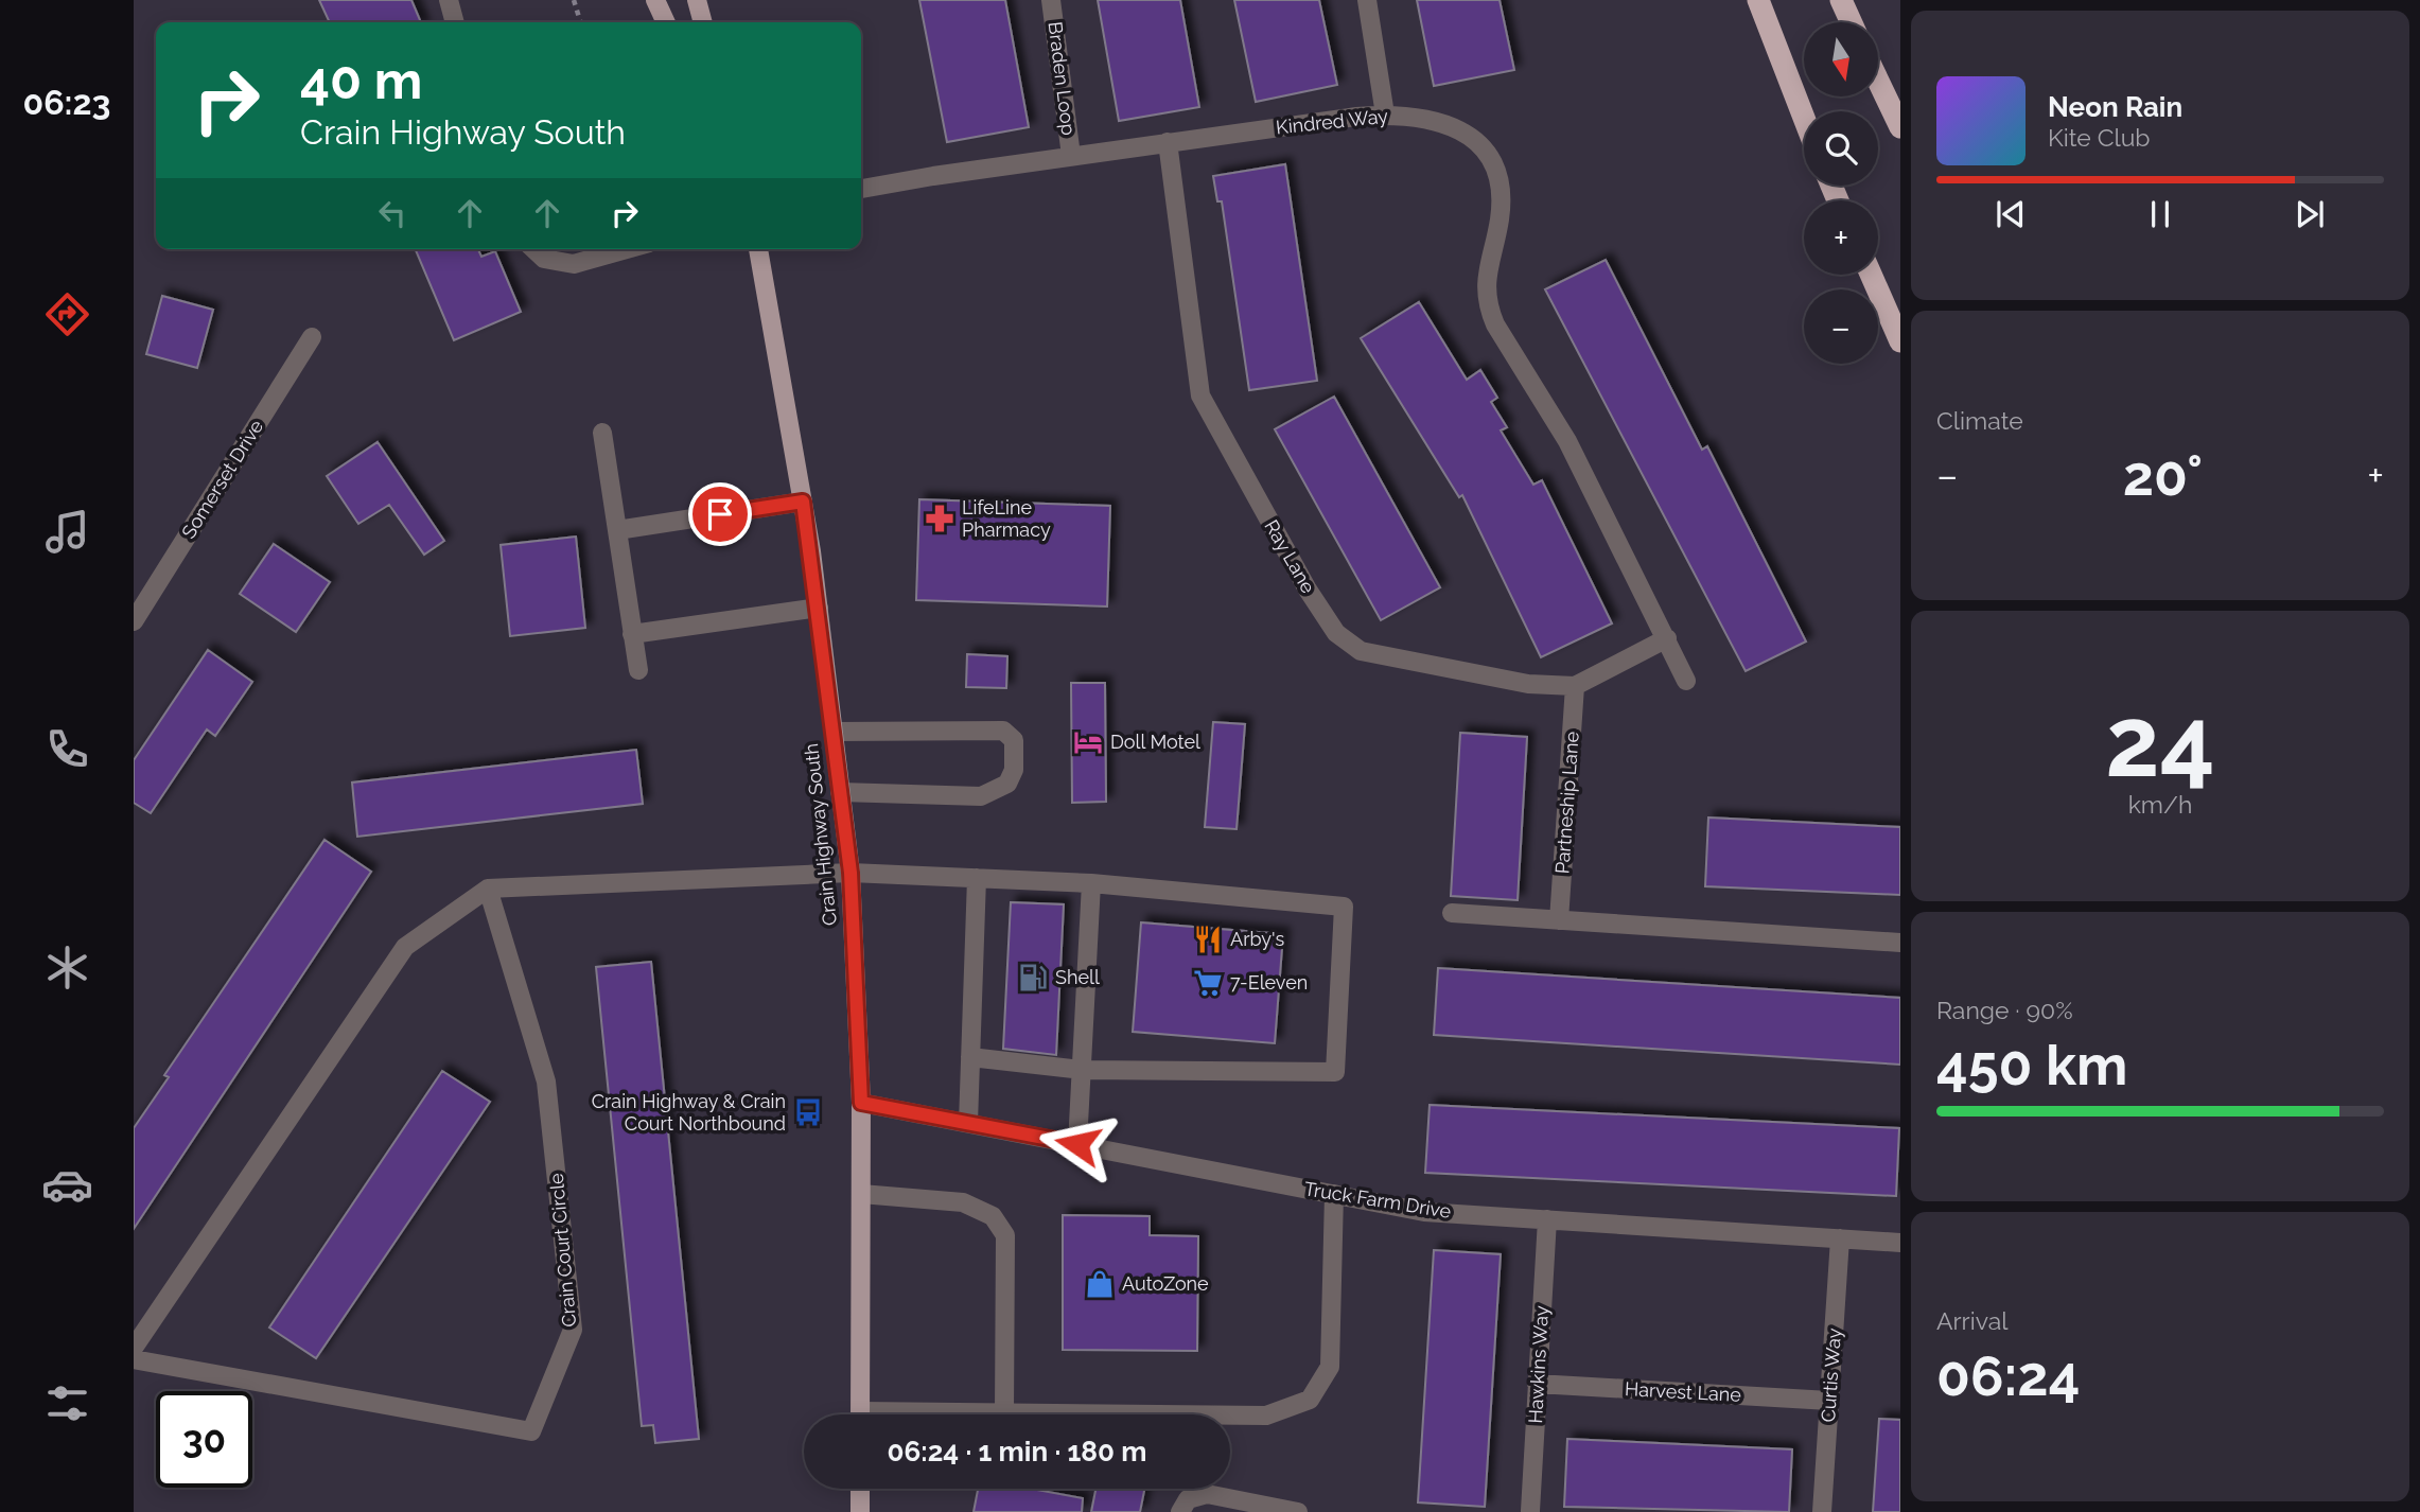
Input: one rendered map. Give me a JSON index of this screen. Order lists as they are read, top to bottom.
{
  "streets": {
    "main road": ["Crain Highway South"],
    "street": [
      "Braden Loop",
      "Kindred Way",
      "Somerset Drive",
      "Ray Lane",
      "Partneship Lane",
      "Truck Farm Drive",
      "Crain Court Circle",
      "Hawkins Way",
      "Curtis Way",
      "Harvest Lane"
    ]
  },
  "crossings": [
    ["Braden Loop", "Kindred Way"],
    ["Kindred Way", "Ray Lane"],
    ["Ray Lane", "Partneship Lane"],
    ["Crain Highway South", "Truck Farm Drive"],
    ["Truck Farm Drive", "Hawkins Way"],
    ["Truck Farm Drive", "Curtis Way"],
    ["Hawkins Way", "Harvest Lane"],
    ["Curtis Way", "Harvest Lane"]
  ],
  "places": {
    "pharmacy": ["LifeLine Pharmacy"],
    "hotel": ["Doll Motel"],
    "restaurant": ["Arby's"],
    "fuel station": ["Shell"],
    "supermarket": ["7-Eleven"],
    "bus stop": ["Crain Highway & Crain Court Northbound"],
    "shop": ["AutoZone"]
  },
  "north": "bottom",
  "page": {
    "tabs": "06:23",
    "map_buttons": ["+", "−"],
    "turn": ["40 m", "Crain Highway South"],
    "song": ["Neon Rain", "Kite Club"],
    "tile": [
      "Climate",
      ["24", "km/h"],
      ["Range · 90%", "450 km"],
      ["Arrival", "06:24"]
    ],
    "heat": ["−", "20°", "+"],
    "limit": "30",
    "trip": "06:24 · 1 min · 180 m"
  }
}
